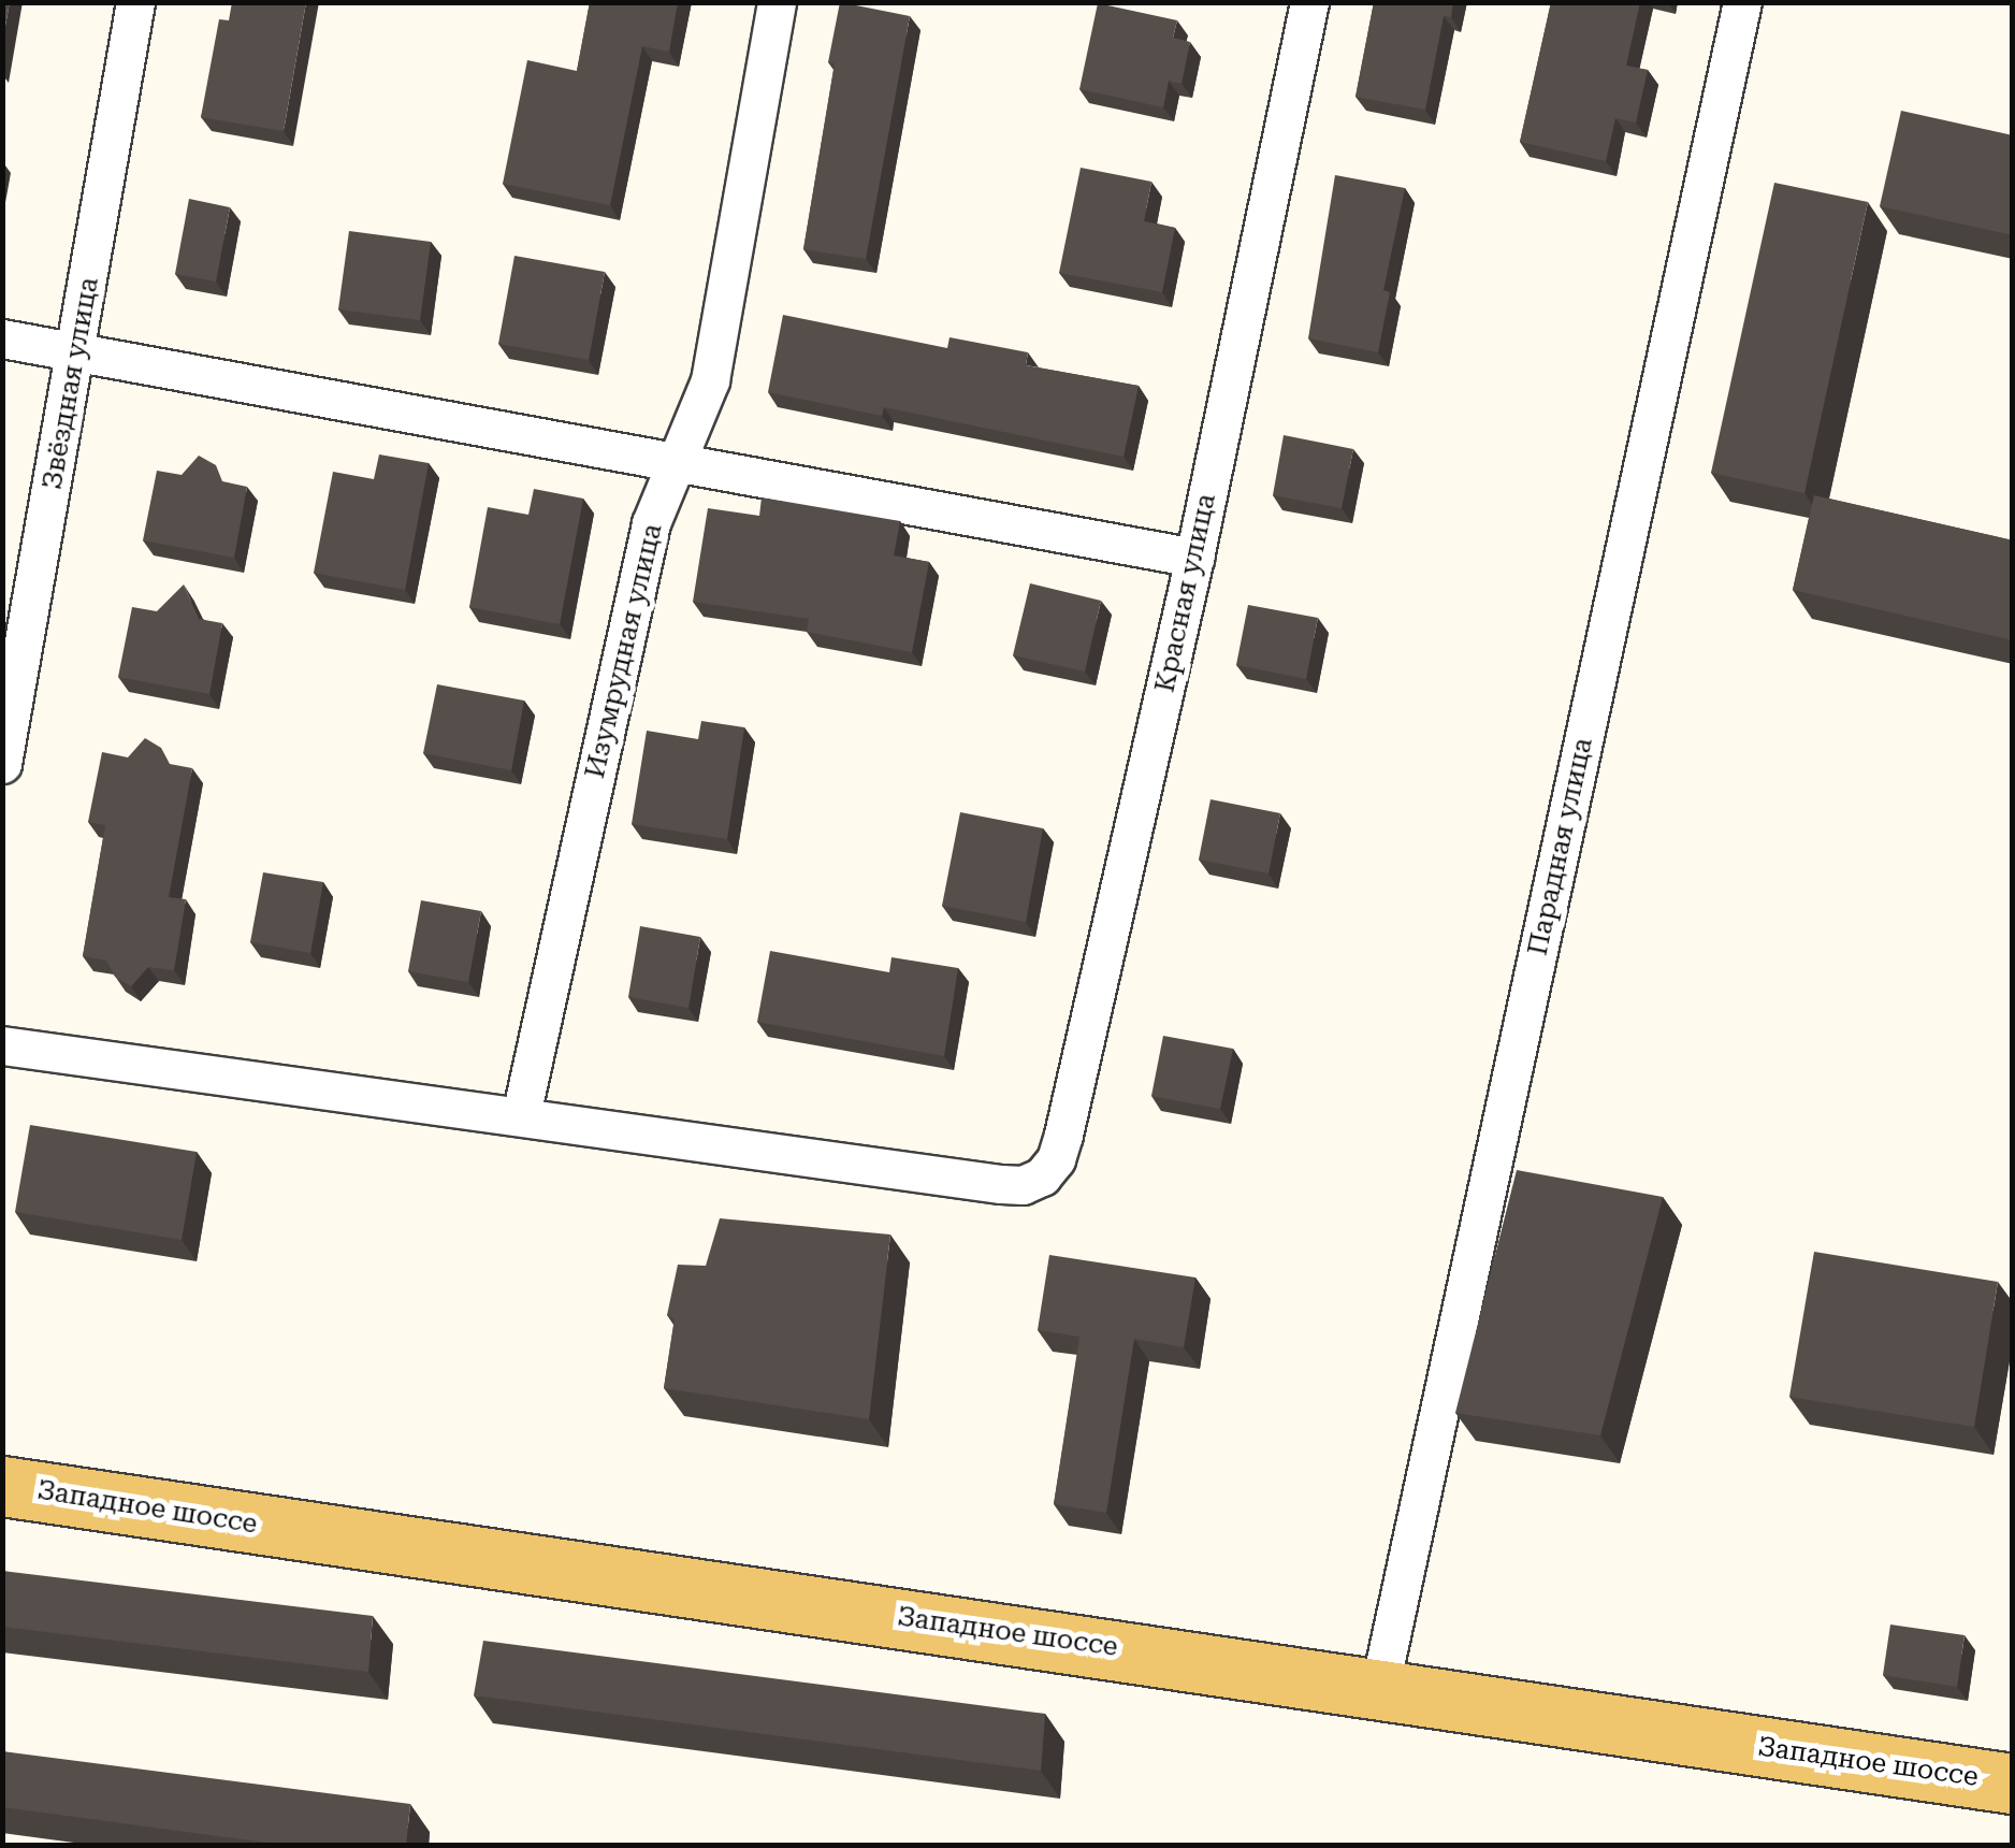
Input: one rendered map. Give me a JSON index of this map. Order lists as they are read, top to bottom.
{
  "streets": {
    "main road": ["Западное шоссе"],
    "street": [
      "Звёздная улица",
      "Красная улица",
      "Изумрудная улица",
      "Парадная улица"
    ]
  },
  "crossings": [
    ["Красная улица", "Изумрудная улица"],
    ["Парадная улица", "Западное шоссе"]
  ]
}
